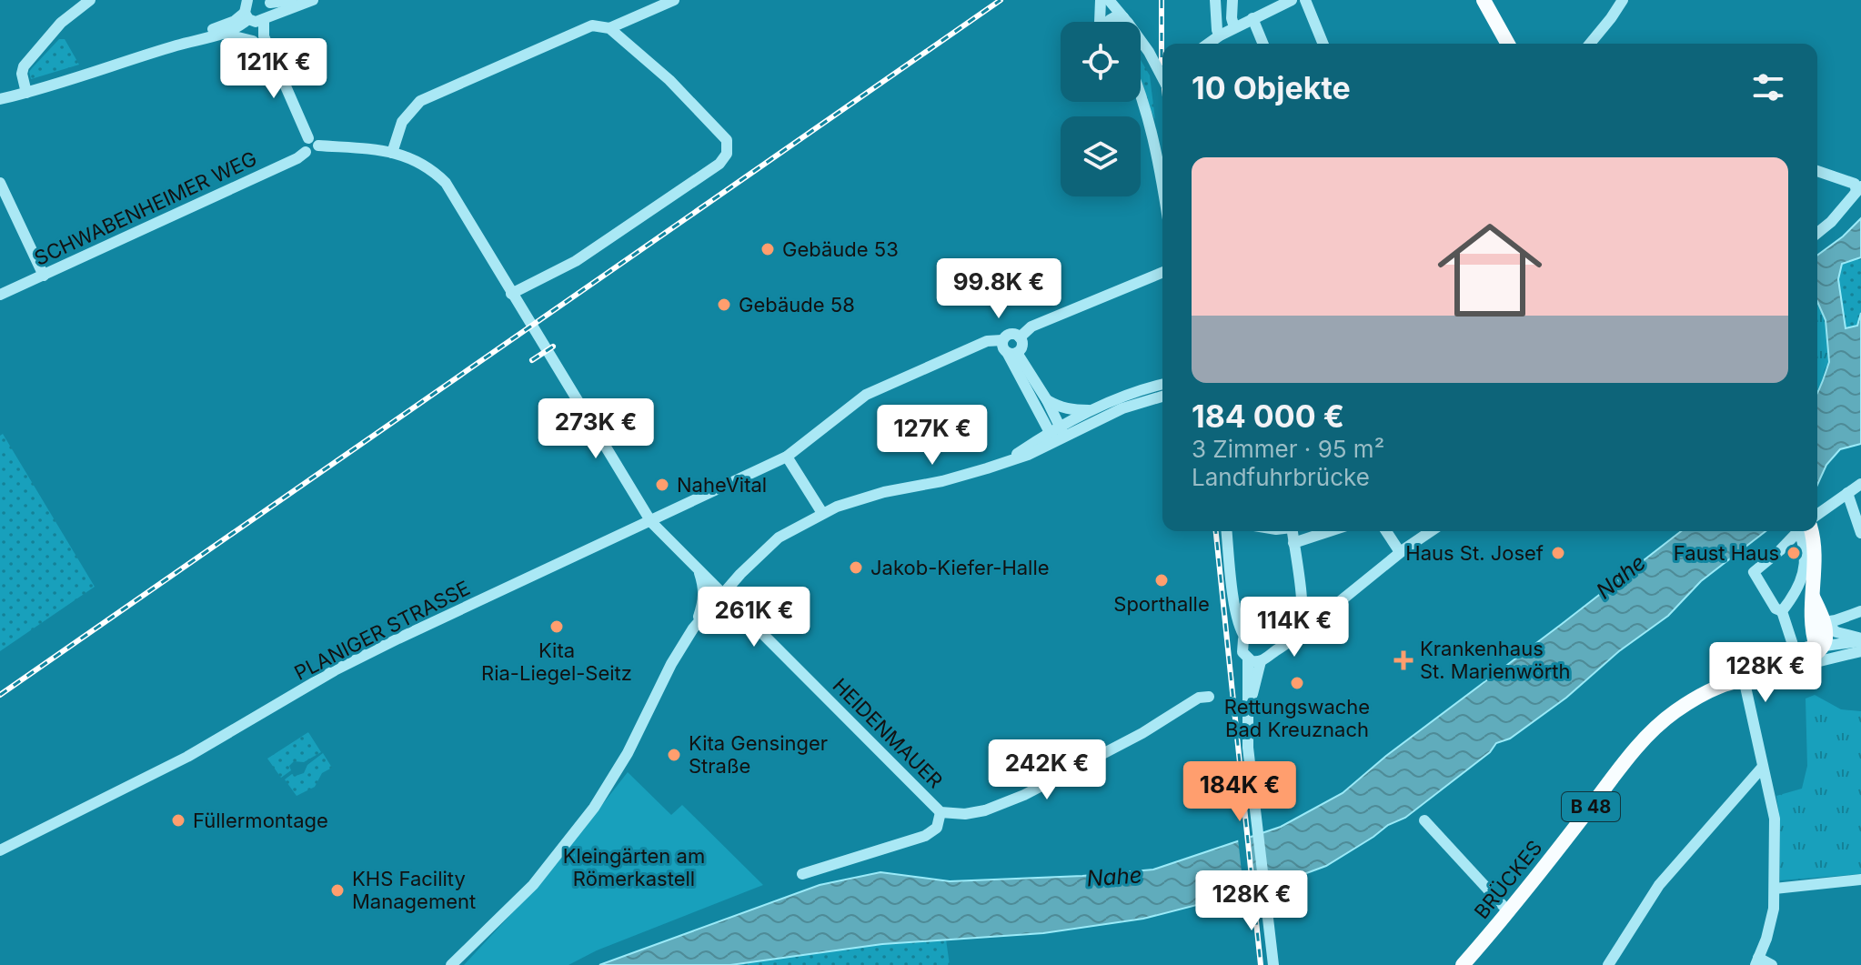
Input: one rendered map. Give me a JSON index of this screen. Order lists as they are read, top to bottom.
{
  "streets": {
    "main road": ["B 48", "BRÜCKES"],
    "street": ["SCHWABENHEIMER WEG", "PLANIGER STRASSE", "HEIDENMAUER"]
  },
  "crossings": [
    ["SCHWABENHEIMER WEG", "HEIDENMAUER"],
    ["PLANIGER STRASSE", "HEIDENMAUER"]
  ],
  "water": ["Nahe"],
  "parks": ["Kleingärten am Römerkastell"],
  "places": {
    "other": [
      "Gebäude 53",
      "Gebäude 58",
      "NaheVital",
      "Haus St. Josef",
      "Faust Haus",
      "Jakob-Kiefer-Halle",
      "Sporthalle",
      "Kita Ria-Liegel-Seitz",
      "Rettungswache Bad Kreuznach",
      "Kita Gensinger Straße",
      "Füllermontage",
      "KHS Facility Management"
    ],
    "health": ["Krankenhaus St. Marienwörth"]
  },
  "page": {
    "price": [
      "121K €",
      "99.8K €",
      "273K €",
      "127K €",
      "261K €",
      "114K €",
      "128K €",
      "242K €",
      "184K €",
      "128K €"
    ],
    "heading": "10 Objekte",
    "list": [
      {
        "name": "184 000 €",
        "note": "3 Zimmer · 95 m² · Landfuhrbrücke"
      }
    ]
  }
}
